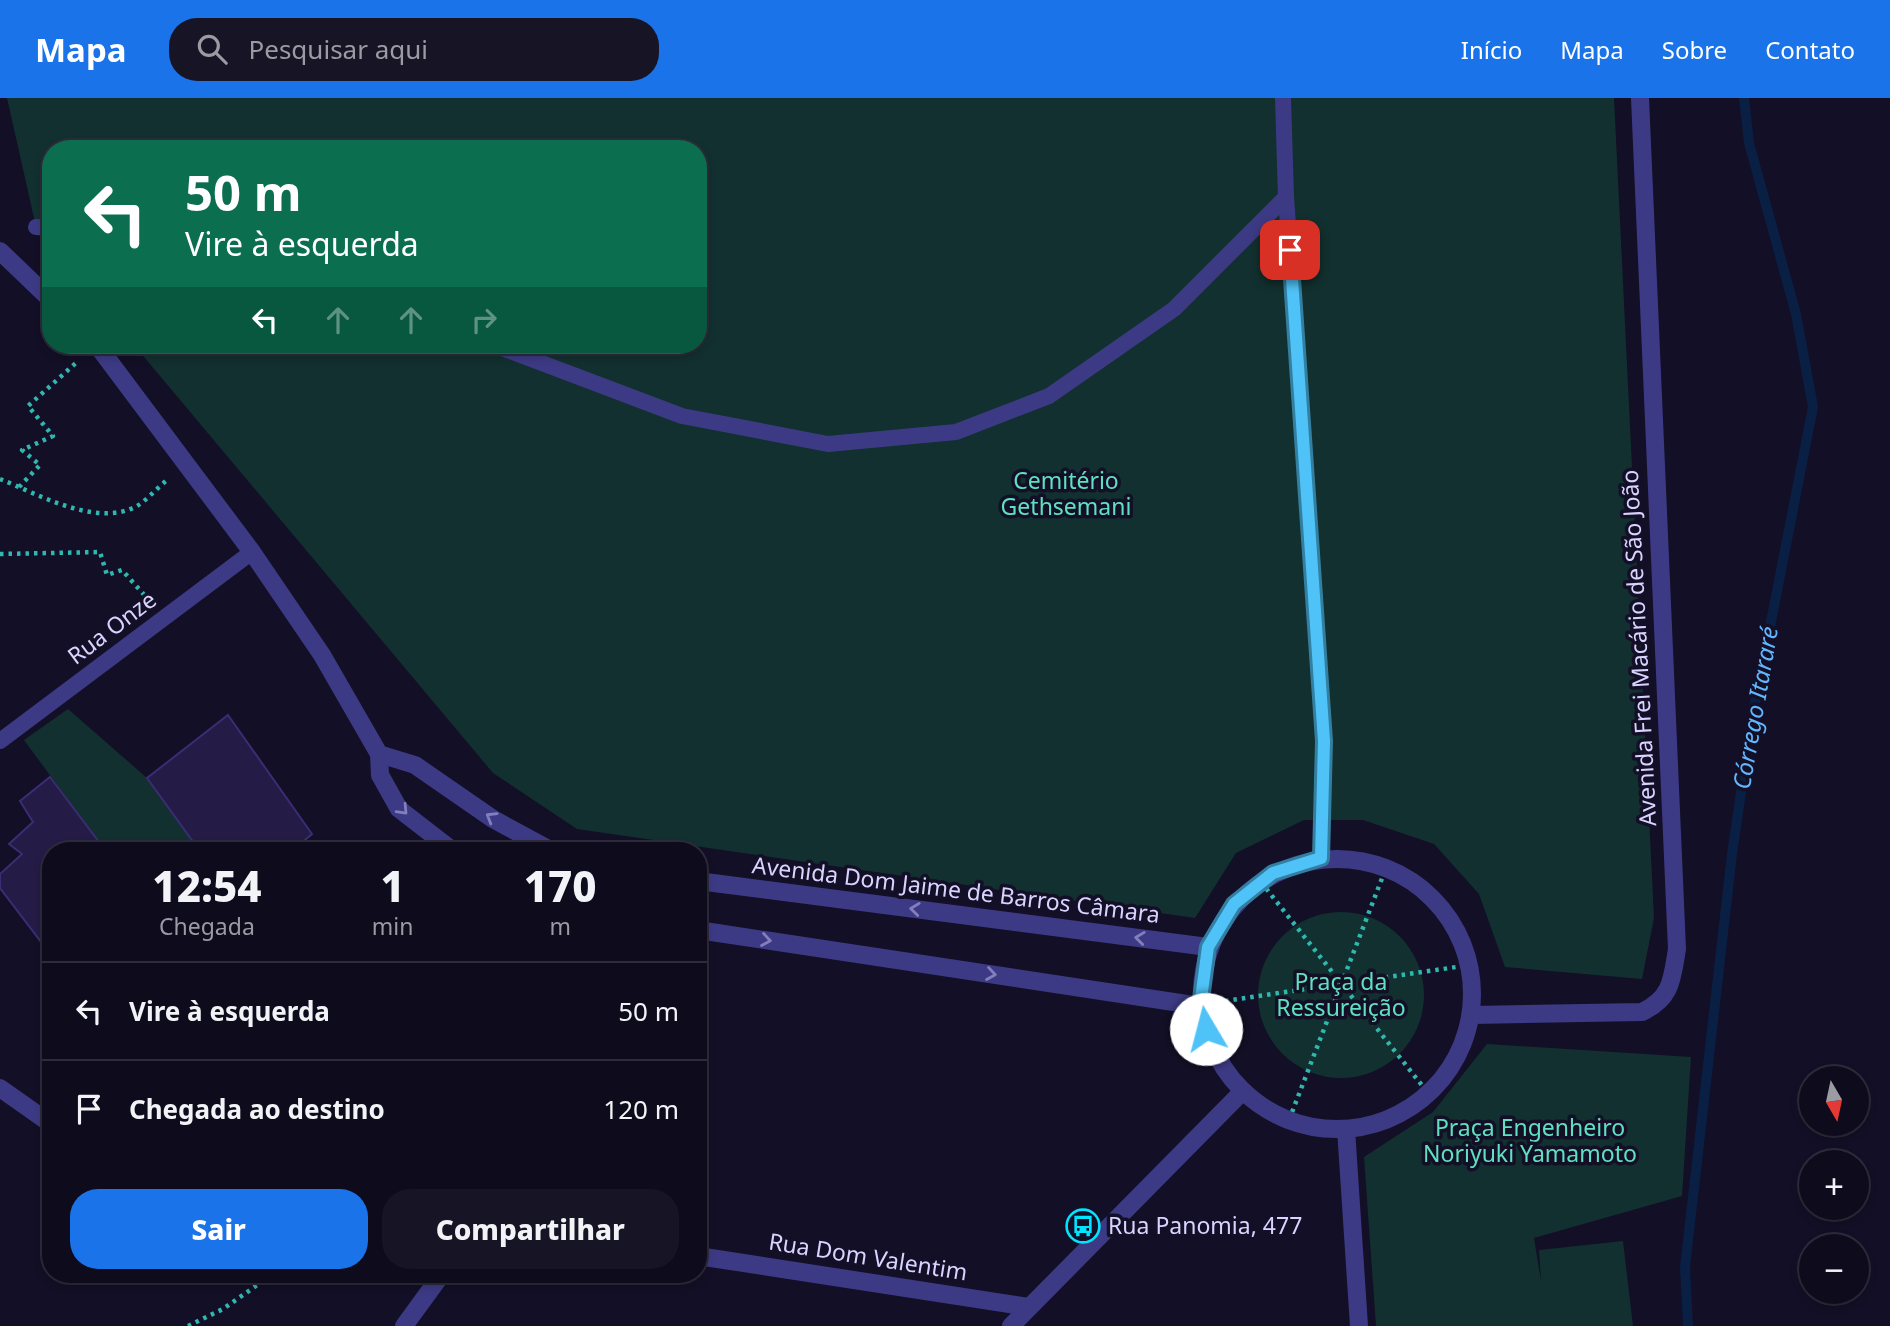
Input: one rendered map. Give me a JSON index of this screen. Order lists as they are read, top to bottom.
{
  "streets": {
    "street": ["Avenida Frei Macário de São João", "Avenida Dom Jaime de Barros Câmara", "Rua Dom Valentim"],
    "lane": ["Rua Onze"]
  },
  "water": ["Córrego Itararé"],
  "parks": ["Cemitério Gethsemani", "Praça da Ressureição", "Praça Engenheiro Noriyuki Yamamoto"],
  "places": {
    "bus stop": ["Rua Panomia, 477"]
  },
  "north": "bottom",
  "page": {
    "header": "Mapa",
    "search": "Pesquisar aqui",
    "nav": [
      "Início",
      "Mapa",
      "Sobre",
      "Contato"
    ],
    "turn": ["50 m", "Vire à esquerda"],
    "eta": [
      "12:54",
      "Chegada",
      "1",
      "min",
      "170",
      "m"
    ],
    "list": [
      {
        "name": "Vire à esquerda",
        "value": "50 m"
      },
      {
        "name": "Chegada ao destino",
        "value": "120 m"
      }
    ],
    "map_buttons": ["+", "−"],
    "buttons": ["Sair", "Compartilhar"]
  }
}
